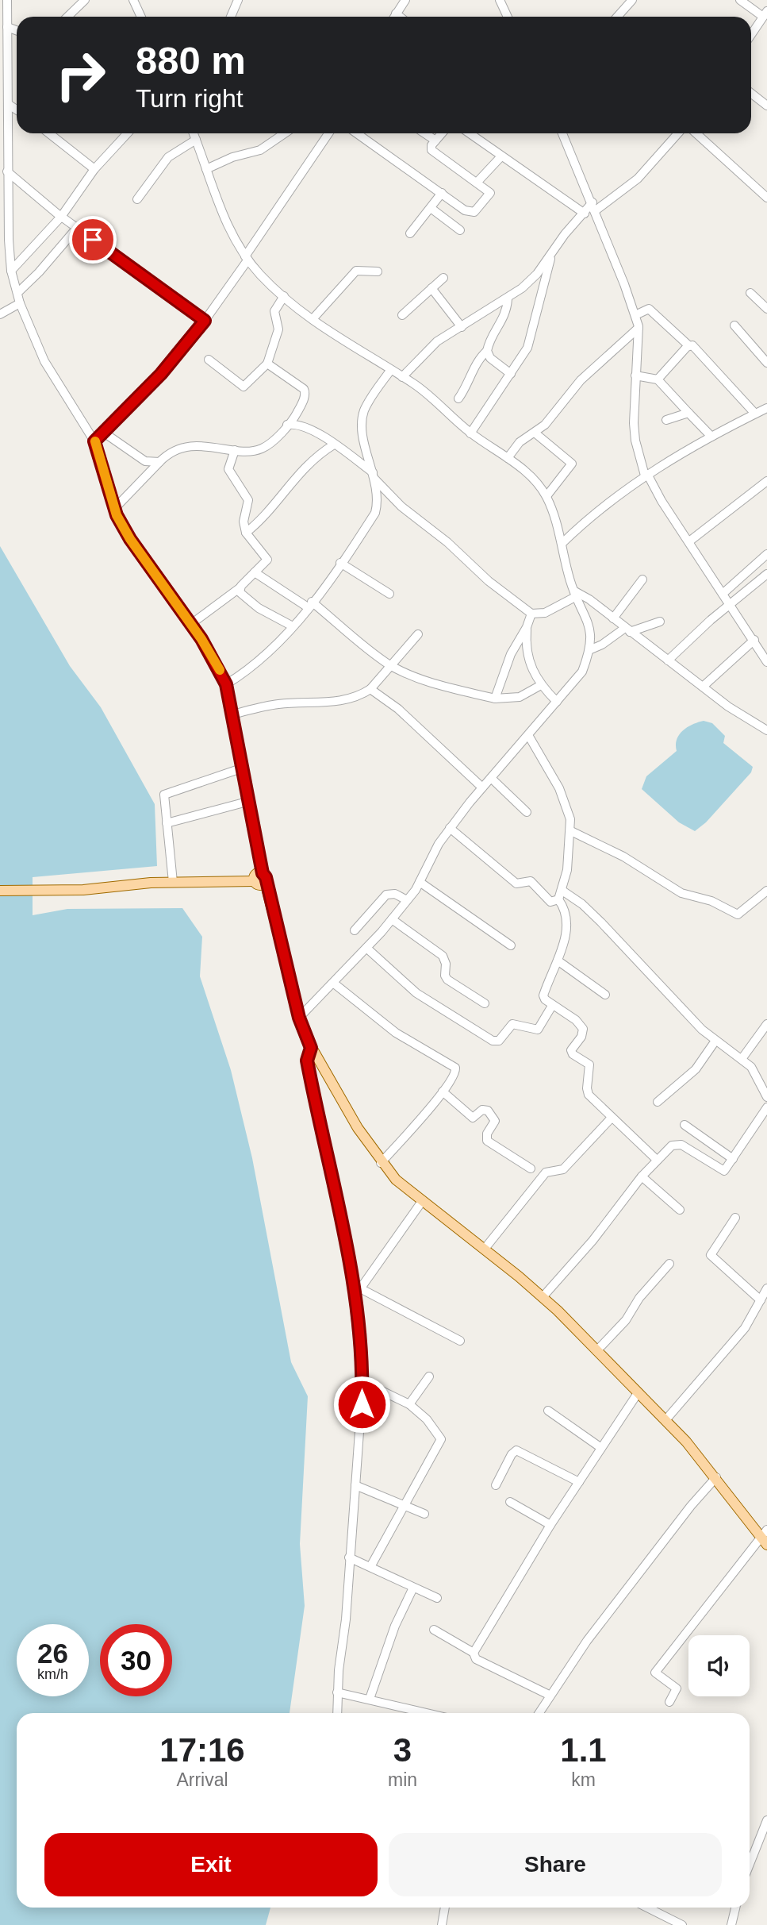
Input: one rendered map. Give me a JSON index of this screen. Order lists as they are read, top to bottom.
{
  "page": {
    "turn": ["880 m", "Turn right"],
    "speed": "26 km/h",
    "limit": "30",
    "eta": [
      "17:16",
      "Arrival",
      "3",
      "min",
      "1.1",
      "km"
    ],
    "buttons": ["Exit", "Share"]
  }
}
